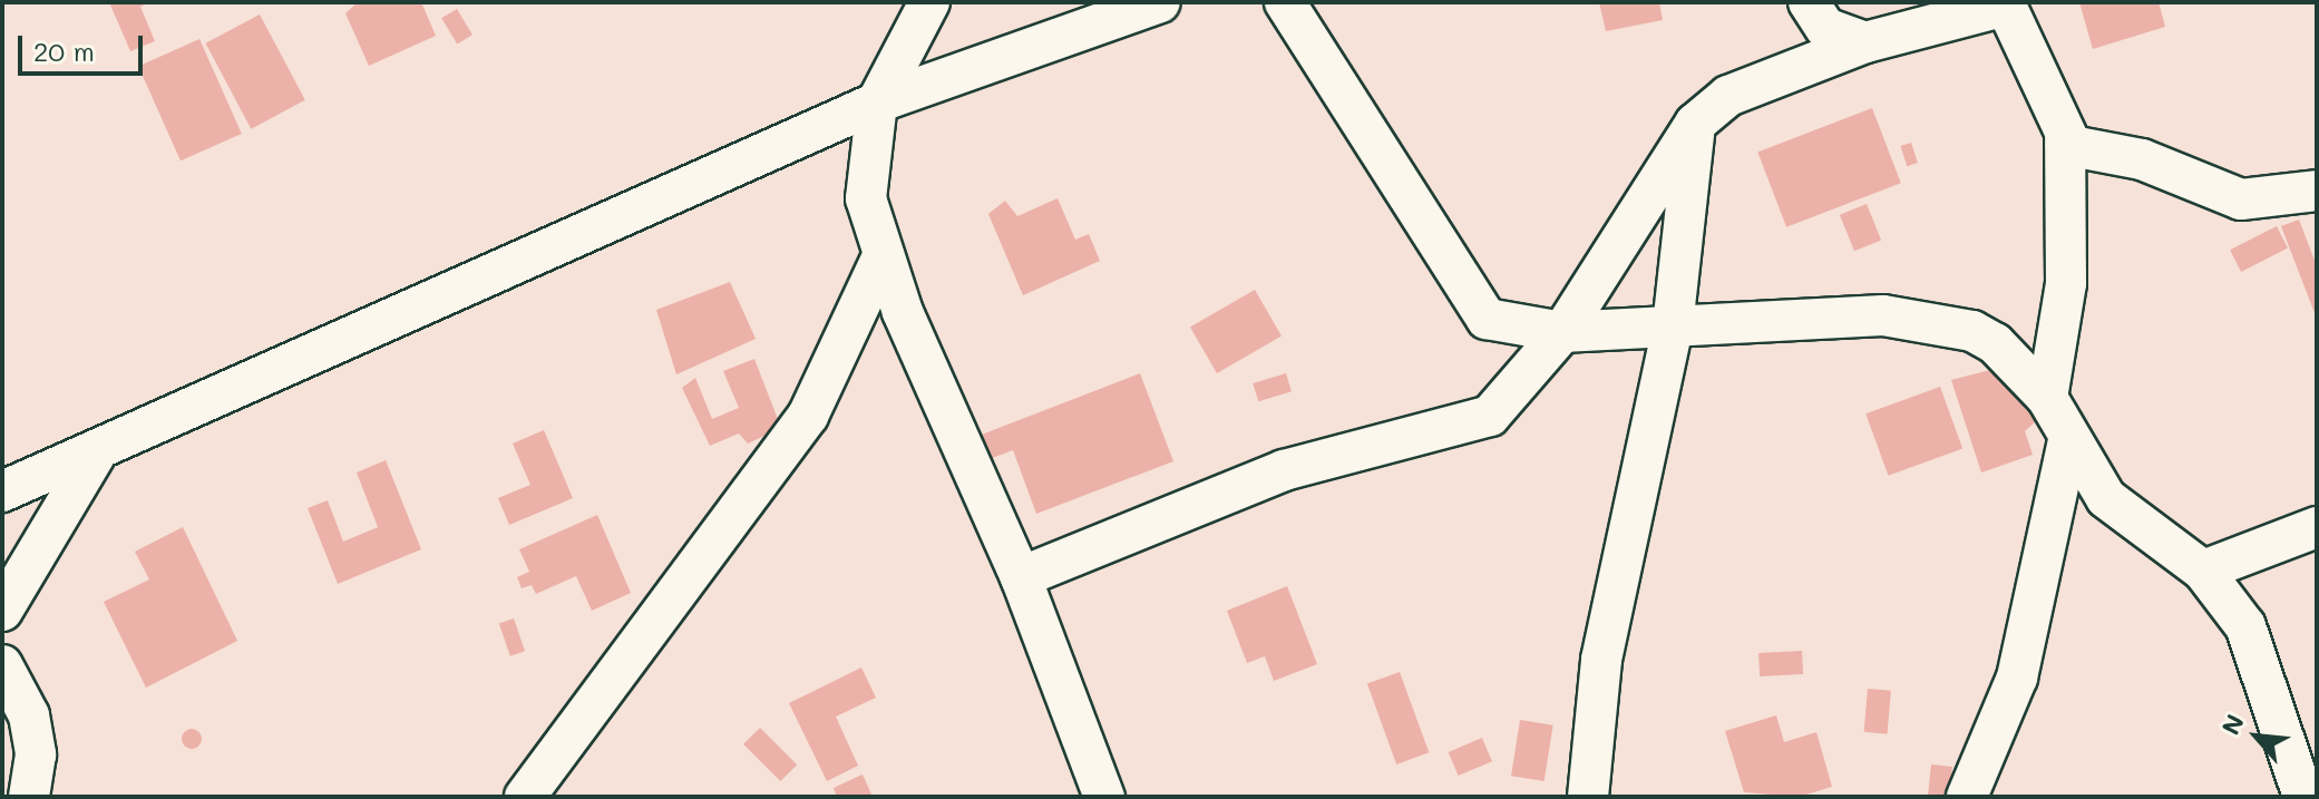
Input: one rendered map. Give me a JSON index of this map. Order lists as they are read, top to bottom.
{
  "scale_bar": "20 m",
  "north": "top left"
}
